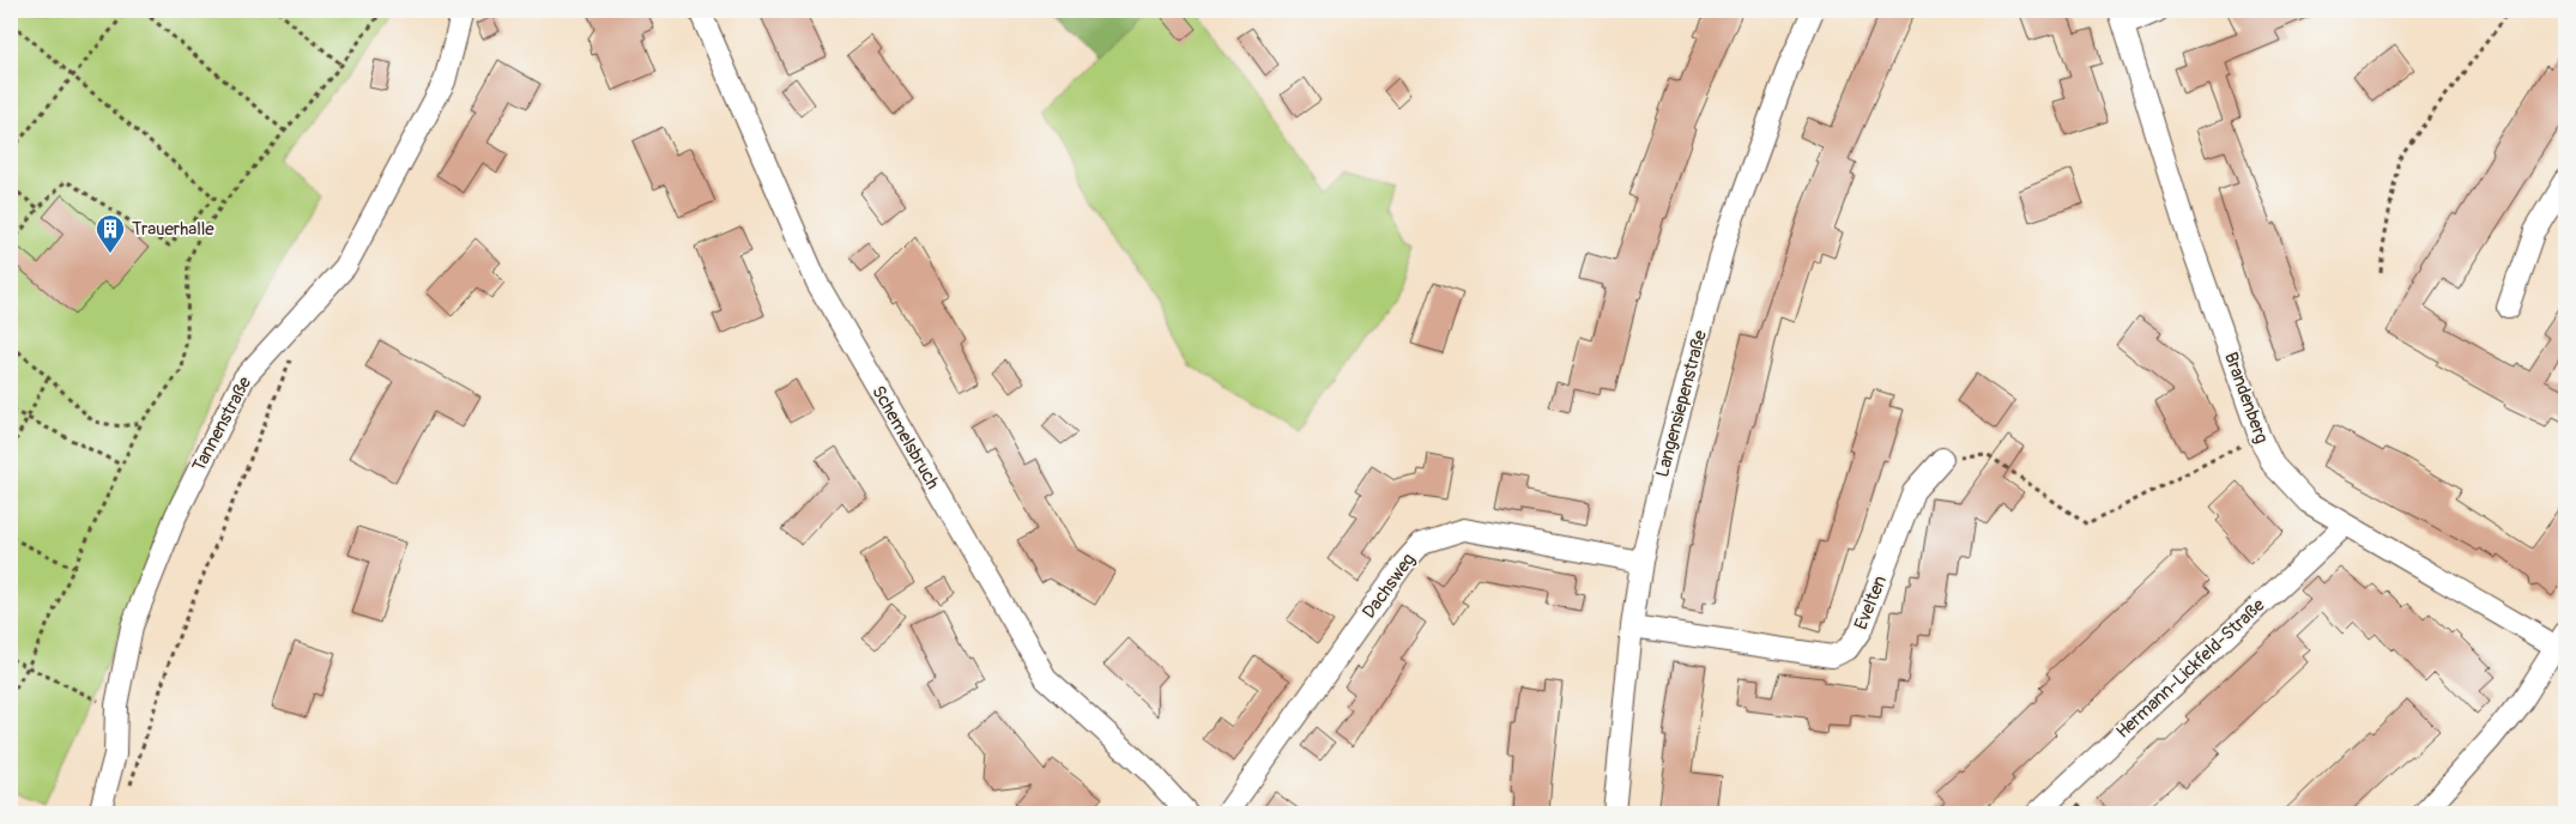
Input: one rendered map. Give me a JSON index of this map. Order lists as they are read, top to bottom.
{
  "streets": {
    "street": [
      "Brandenberg",
      "Langensiepenstraße",
      "Tannenstraße",
      "Schemelsbruch",
      "Dachsweg",
      "Evelten",
      "Hermann-Lickfeld-Straße"
    ]
  },
  "crossings": [
    ["Brandenberg", "Hermann-Lickfeld-Straße"],
    ["Langensiepenstraße", "Dachsweg"],
    ["Langensiepenstraße", "Evelten"]
  ],
  "places": {
    "building": ["Trauerhalle"]
  }
}
